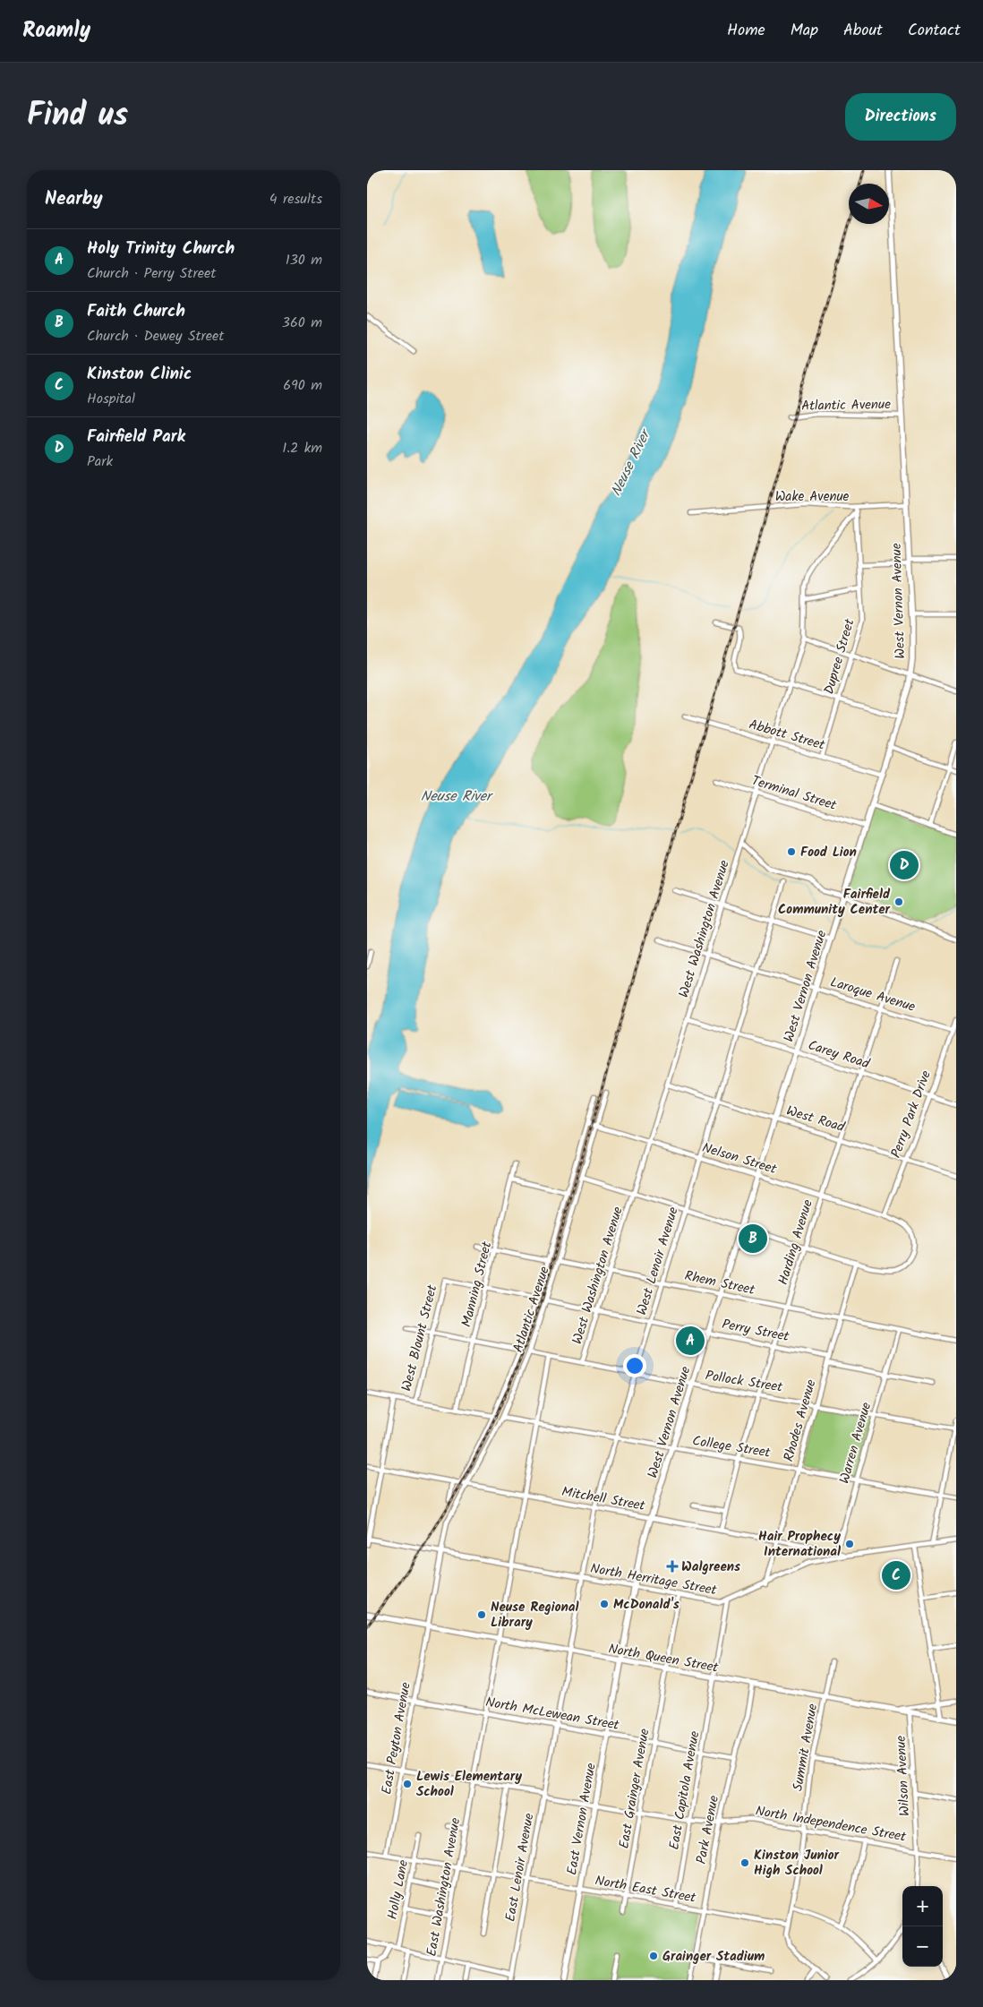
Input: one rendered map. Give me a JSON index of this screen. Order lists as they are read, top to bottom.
{
  "streets": {
    "main road": ["West Vernon Avenue", "North Queen Street", "East Vernon Avenue"],
    "street": [
      "Atlantic Avenue",
      "Wake Avenue",
      "Dupree Street",
      "Abbott Street",
      "Terminal Street",
      "West Washington Avenue",
      "Laroque Avenue",
      "Carey Road",
      "Perry Park Drive",
      "West Road",
      "Nelson Street",
      "Harding Avenue",
      "West Lenoir Avenue",
      "Rhem Street",
      "Manning Street",
      "Perry Street",
      "West Blount Street",
      "Pollock Street",
      "Rhodes Avenue",
      "Warren Avenue",
      "College Street",
      "Mitchell Street",
      "North Herritage Street",
      "North McLewean Street",
      "East Peyton Avenue",
      "Summit Avenue",
      "Wilson Avenue",
      "East Grainger Avenue",
      "East Capitola Avenue",
      "North Independence Street",
      "Park Avenue",
      "East Lenoir Avenue",
      "East Washington Avenue",
      "North East Street",
      "Holly Lane"
    ]
  },
  "crossings": [
    ["Atlantic Avenue", "West Vernon Avenue"],
    ["Atlantic Avenue", "Nelson Street"],
    ["Atlantic Avenue", "Rhem Street"],
    ["Atlantic Avenue", "Perry Street"],
    ["Atlantic Avenue", "Pollock Street"],
    ["Atlantic Avenue", "College Street"],
    ["Atlantic Avenue", "Mitchell Street"],
    ["Atlantic Avenue", "North Herritage Street"],
    ["Atlantic Avenue", "East Peyton Avenue"],
    ["Wake Avenue", "West Vernon Avenue"],
    ["Wake Avenue", "Dupree Street"],
    ["Wake Avenue", "West Washington Avenue"],
    ["West Vernon Avenue", "Abbott Street"],
    ["West Vernon Avenue", "Terminal Street"],
    ["West Vernon Avenue", "Laroque Avenue"],
    ["West Vernon Avenue", "Carey Road"],
    ["West Vernon Avenue", "West Road"],
    ["West Vernon Avenue", "Nelson Street"],
    ["West Vernon Avenue", "Rhem Street"],
    ["West Vernon Avenue", "Perry Street"],
    ["West Vernon Avenue", "Pollock Street"],
    ["West Vernon Avenue", "College Street"],
    ["West Vernon Avenue", "Mitchell Street"],
    ["West Vernon Avenue", "North Herritage Street"],
    ["West Vernon Avenue", "North Queen Street"],
    ["West Vernon Avenue", "East Vernon Avenue"],
    ["Dupree Street", "Abbott Street"],
    ["Dupree Street", "West Washington Avenue"],
    ["Abbott Street", "West Washington Avenue"],
    ["Terminal Street", "West Washington Avenue"],
    ["West Washington Avenue", "Laroque Avenue"],
    ["West Washington Avenue", "Carey Road"],
    ["West Washington Avenue", "West Road"],
    ["West Washington Avenue", "Nelson Street"],
    ["West Washington Avenue", "Rhem Street"],
    ["West Washington Avenue", "Perry Street"],
    ["West Washington Avenue", "Pollock Street"],
    ["Laroque Avenue", "Perry Park Drive"],
    ["Laroque Avenue", "Harding Avenue"],
    ["Laroque Avenue", "West Lenoir Avenue"],
    ["Carey Road", "Perry Park Drive"],
    ["Carey Road", "Harding Avenue"],
    ["Carey Road", "West Lenoir Avenue"],
    ["Perry Park Drive", "West Road"],
    ["Perry Park Drive", "Nelson Street"],
    ["West Road", "Harding Avenue"],
    ["West Road", "West Lenoir Avenue"],
    ["Nelson Street", "Harding Avenue"],
    ["Nelson Street", "West Lenoir Avenue"],
    ["Nelson Street", "Rhodes Avenue"],
    ["Harding Avenue", "Rhem Street"],
    ["Harding Avenue", "Perry Street"],
    ["Harding Avenue", "Pollock Street"],
    ["Harding Avenue", "College Street"],
    ["Harding Avenue", "Mitchell Street"],
    ["West Lenoir Avenue", "Rhem Street"],
    ["West Lenoir Avenue", "Perry Street"],
    ["West Lenoir Avenue", "Pollock Street"],
    ["West Lenoir Avenue", "College Street"],
    ["West Lenoir Avenue", "Mitchell Street"],
    ["West Lenoir Avenue", "North Herritage Street"],
    ["West Lenoir Avenue", "North Queen Street"],
    ["West Lenoir Avenue", "East Lenoir Avenue"],
    ["Rhem Street", "Rhodes Avenue"],
    ["Rhem Street", "Warren Avenue"],
    ["Manning Street", "West Blount Street"],
    ["Perry Street", "Rhodes Avenue"],
    ["West Blount Street", "Mitchell Street"],
    ["West Blount Street", "North Herritage Street"],
    ["Pollock Street", "Rhodes Avenue"],
    ["Pollock Street", "Warren Avenue"],
    ["Rhodes Avenue", "College Street"],
    ["Rhodes Avenue", "Mitchell Street"],
    ["Rhodes Avenue", "North Herritage Street"],
    ["Warren Avenue", "College Street"],
    ["Warren Avenue", "Mitchell Street"],
    ["North Herritage Street", "East Peyton Avenue"],
    ["North Herritage Street", "East Grainger Avenue"],
    ["North Herritage Street", "East Capitola Avenue"],
    ["North Queen Street", "East Peyton Avenue"],
    ["North Queen Street", "Summit Avenue"],
    ["North Queen Street", "East Grainger Avenue"],
    ["North Queen Street", "East Capitola Avenue"],
    ["North Queen Street", "East Vernon Avenue"],
    ["North Queen Street", "Park Avenue"],
    ["North Queen Street", "East Lenoir Avenue"],
    ["North Queen Street", "East Washington Avenue"],
    ["North McLewean Street", "East Peyton Avenue"],
    ["North McLewean Street", "East Grainger Avenue"],
    ["North McLewean Street", "East Capitola Avenue"],
    ["North McLewean Street", "East Vernon Avenue"],
    ["North McLewean Street", "Park Avenue"],
    ["North McLewean Street", "East Lenoir Avenue"],
    ["North McLewean Street", "East Washington Avenue"],
    ["East Peyton Avenue", "North Independence Street"],
    ["East Peyton Avenue", "North East Street"],
    ["Summit Avenue", "North Independence Street"],
    ["Summit Avenue", "North East Street"],
    ["Wilson Avenue", "North Independence Street"],
    ["East Grainger Avenue", "North Independence Street"],
    ["East Grainger Avenue", "North East Street"],
    ["East Capitola Avenue", "North Independence Street"],
    ["East Capitola Avenue", "North East Street"],
    ["East Vernon Avenue", "North Independence Street"],
    ["East Vernon Avenue", "North East Street"],
    ["North Independence Street", "Park Avenue"],
    ["North Independence Street", "East Lenoir Avenue"],
    ["North Independence Street", "East Washington Avenue"],
    ["Park Avenue", "North East Street"],
    ["East Lenoir Avenue", "North East Street"],
    ["East Washington Avenue", "North East Street"],
    ["North East Street", "Holly Lane"]
  ],
  "water": ["Neuse River"],
  "places": {
    "other": [
      "Food Lion",
      "Fairfield Community Center",
      "Hair Prophecy International",
      "McDonald's",
      "Neuse Regional Library",
      "Lewis Elementary School",
      "Kinston Junior High School",
      "Grainger Stadium"
    ],
    "health": ["Walgreens"]
  },
  "north": "right",
  "page": {
    "header": "Roamly",
    "nav": [
      "Home",
      "Map",
      "About",
      "Contact"
    ],
    "title": "Find us",
    "buttons": "Directions",
    "heading": ["Nearby", "4 results"],
    "list": [
      {
        "mark": "A",
        "name": "Holy Trinity Church",
        "note": "Church · Perry Street",
        "value": "130 m"
      },
      {
        "mark": "B",
        "name": "Faith Church",
        "note": "Church · Dewey Street",
        "value": "360 m"
      },
      {
        "mark": "C",
        "name": "Kinston Clinic",
        "note": "Hospital",
        "value": "690 m"
      },
      {
        "mark": "D",
        "name": "Fairfield Park",
        "note": "Park",
        "value": "1.2 km"
      }
    ],
    "pins": [
      "D",
      "B",
      "A",
      "C"
    ],
    "map_buttons": ["+", "−"]
  }
}
